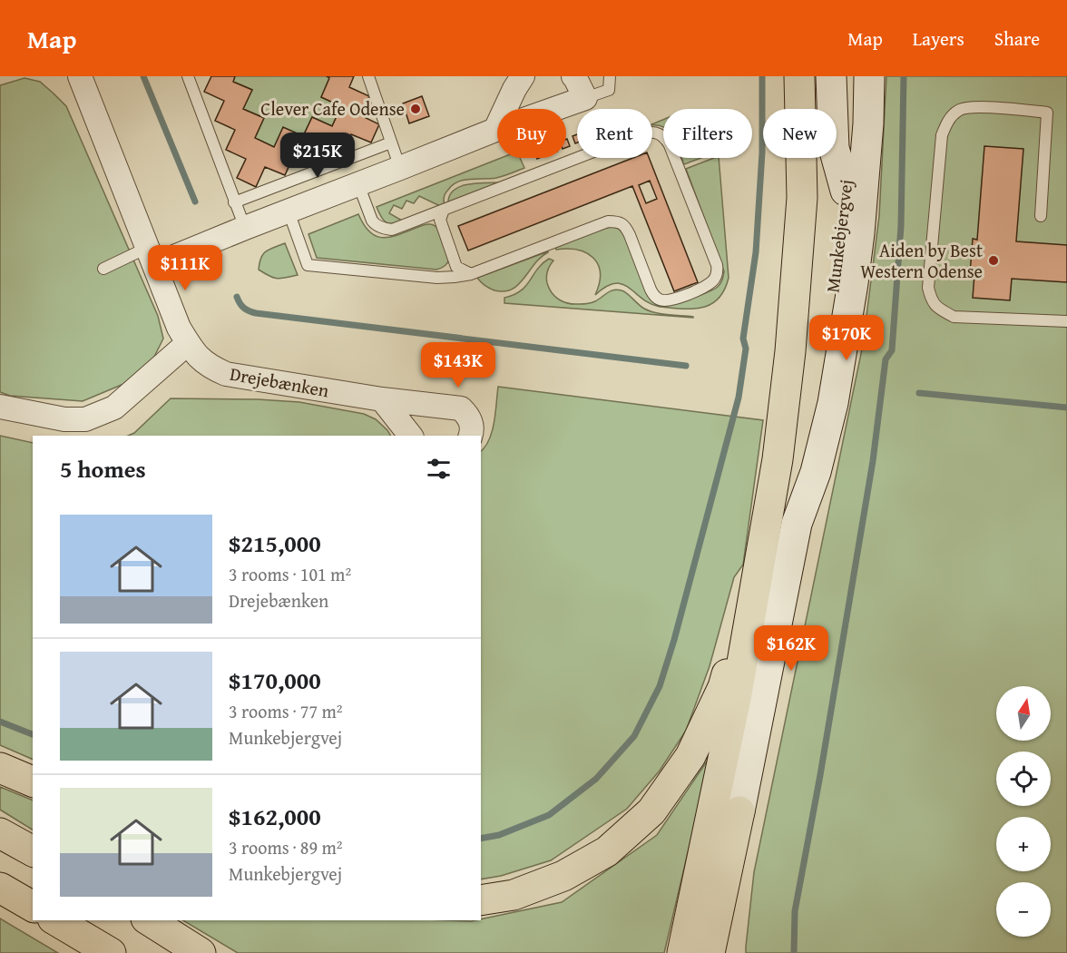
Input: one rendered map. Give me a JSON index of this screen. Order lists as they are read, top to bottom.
{
  "streets": {
    "street": ["Munkebjergvej", "Drejebænken"]
  },
  "places": ["Clever Cafe Odense", "Aiden by Best Western Odense"],
  "north": "top",
  "page": {
    "header": "Map",
    "nav": ["Map", "Layers", "Share"],
    "chip": [
      "Buy",
      "Rent",
      "Filters",
      "New"
    ],
    "price": [
      "$215K",
      "$111K",
      "$170K",
      "$143K",
      "$162K"
    ],
    "heading": "5 homes",
    "list": [
      {
        "name": "$215,000",
        "note": "3 rooms · 101 m² · Drejebænken"
      },
      {
        "name": "$170,000",
        "note": "3 rooms · 77 m² · Munkebjergvej"
      },
      {
        "name": "$162,000",
        "note": "3 rooms · 89 m² · Munkebjergvej"
      }
    ],
    "map_buttons": ["+", "−"]
  }
}
